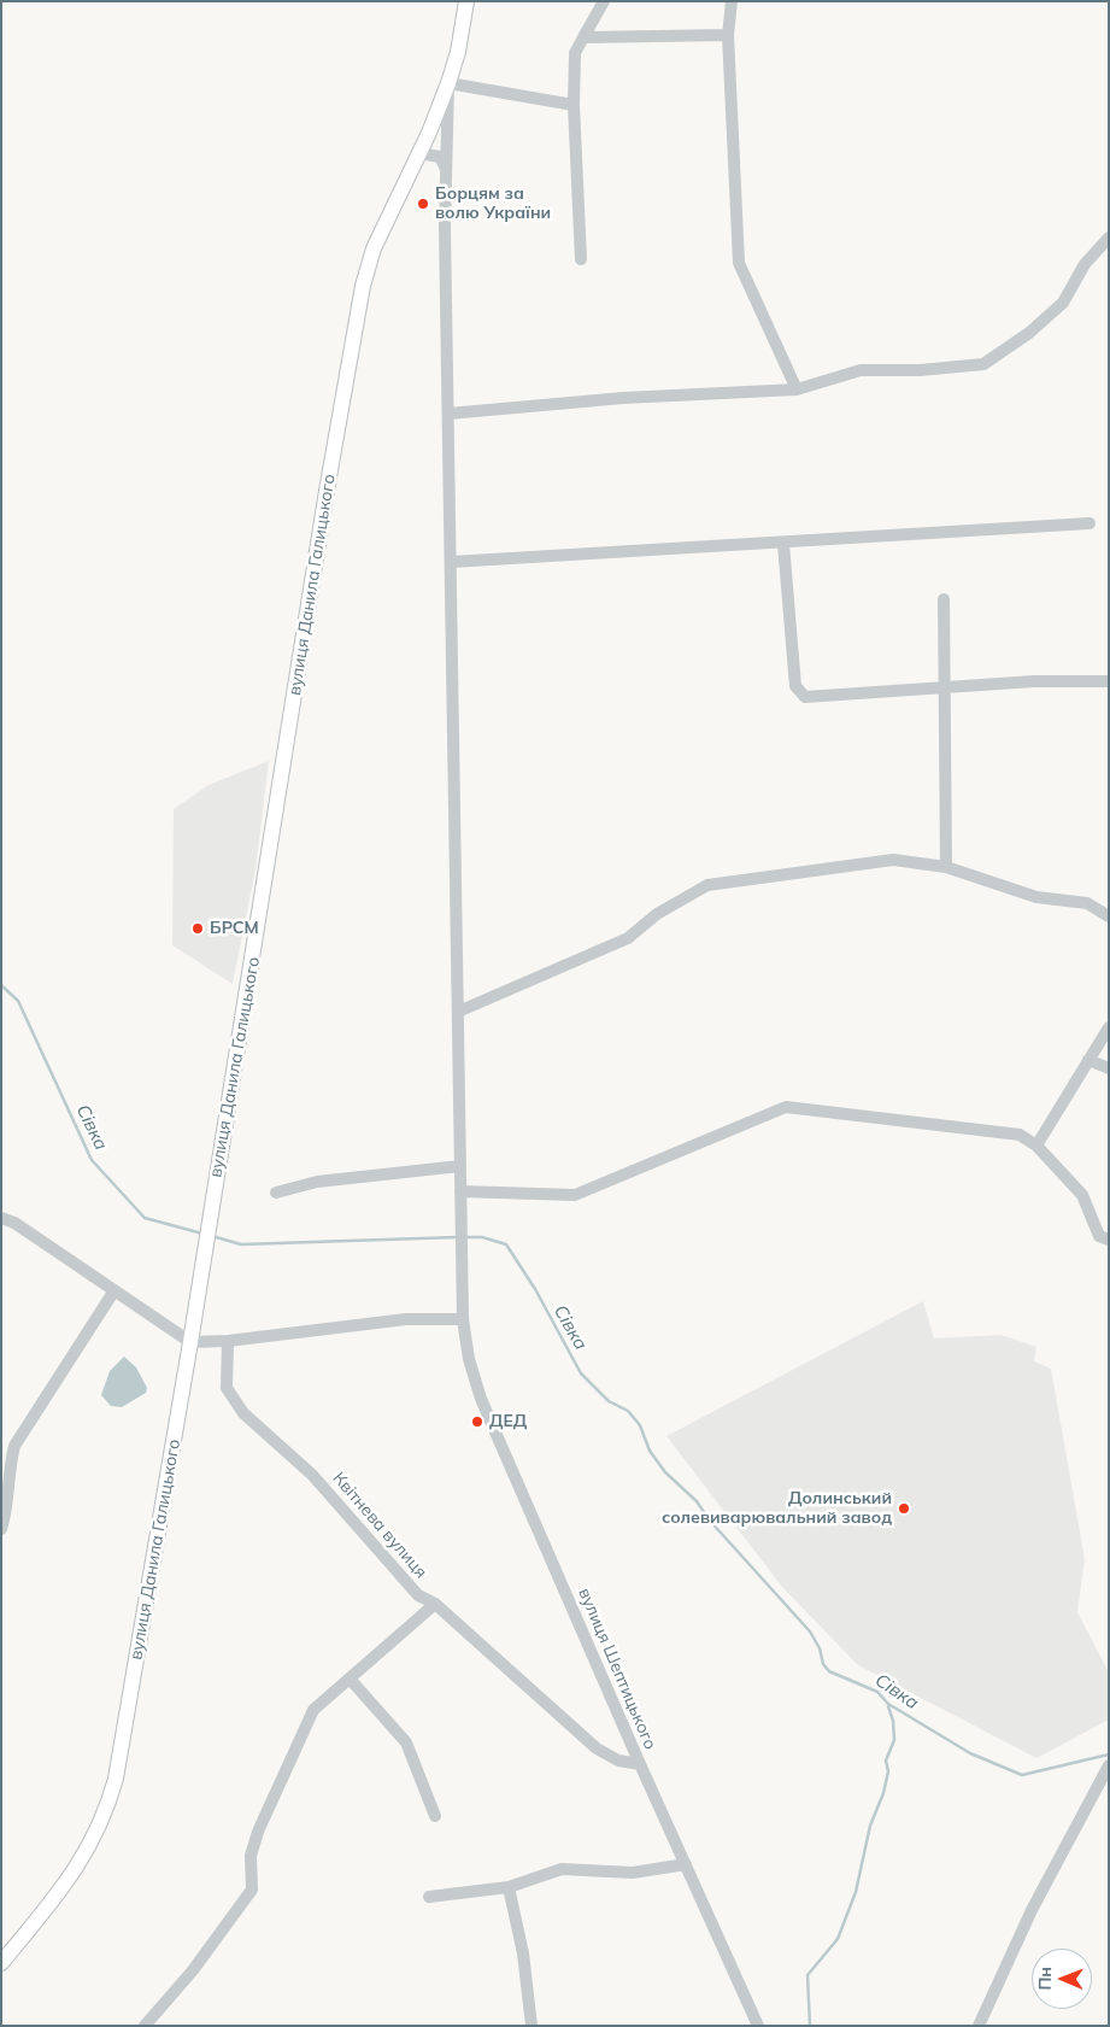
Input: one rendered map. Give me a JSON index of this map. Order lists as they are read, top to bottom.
{
  "streets": {
    "main road": ["вулиця Данила Галицького"],
    "street": ["Квітнева вулиця", "вулиця Шептицького"]
  },
  "crossings": [
    ["вулиця Данила Галицького", "вулиця Шептицького"],
    ["Квітнева вулиця", "вулиця Шептицького"]
  ],
  "water": ["Сівка"],
  "places": [
    "Борцям за волю України",
    "БРСМ",
    "ДЕД",
    "Долинський солевиварювальний завод"
  ],
  "north": "left"
}
